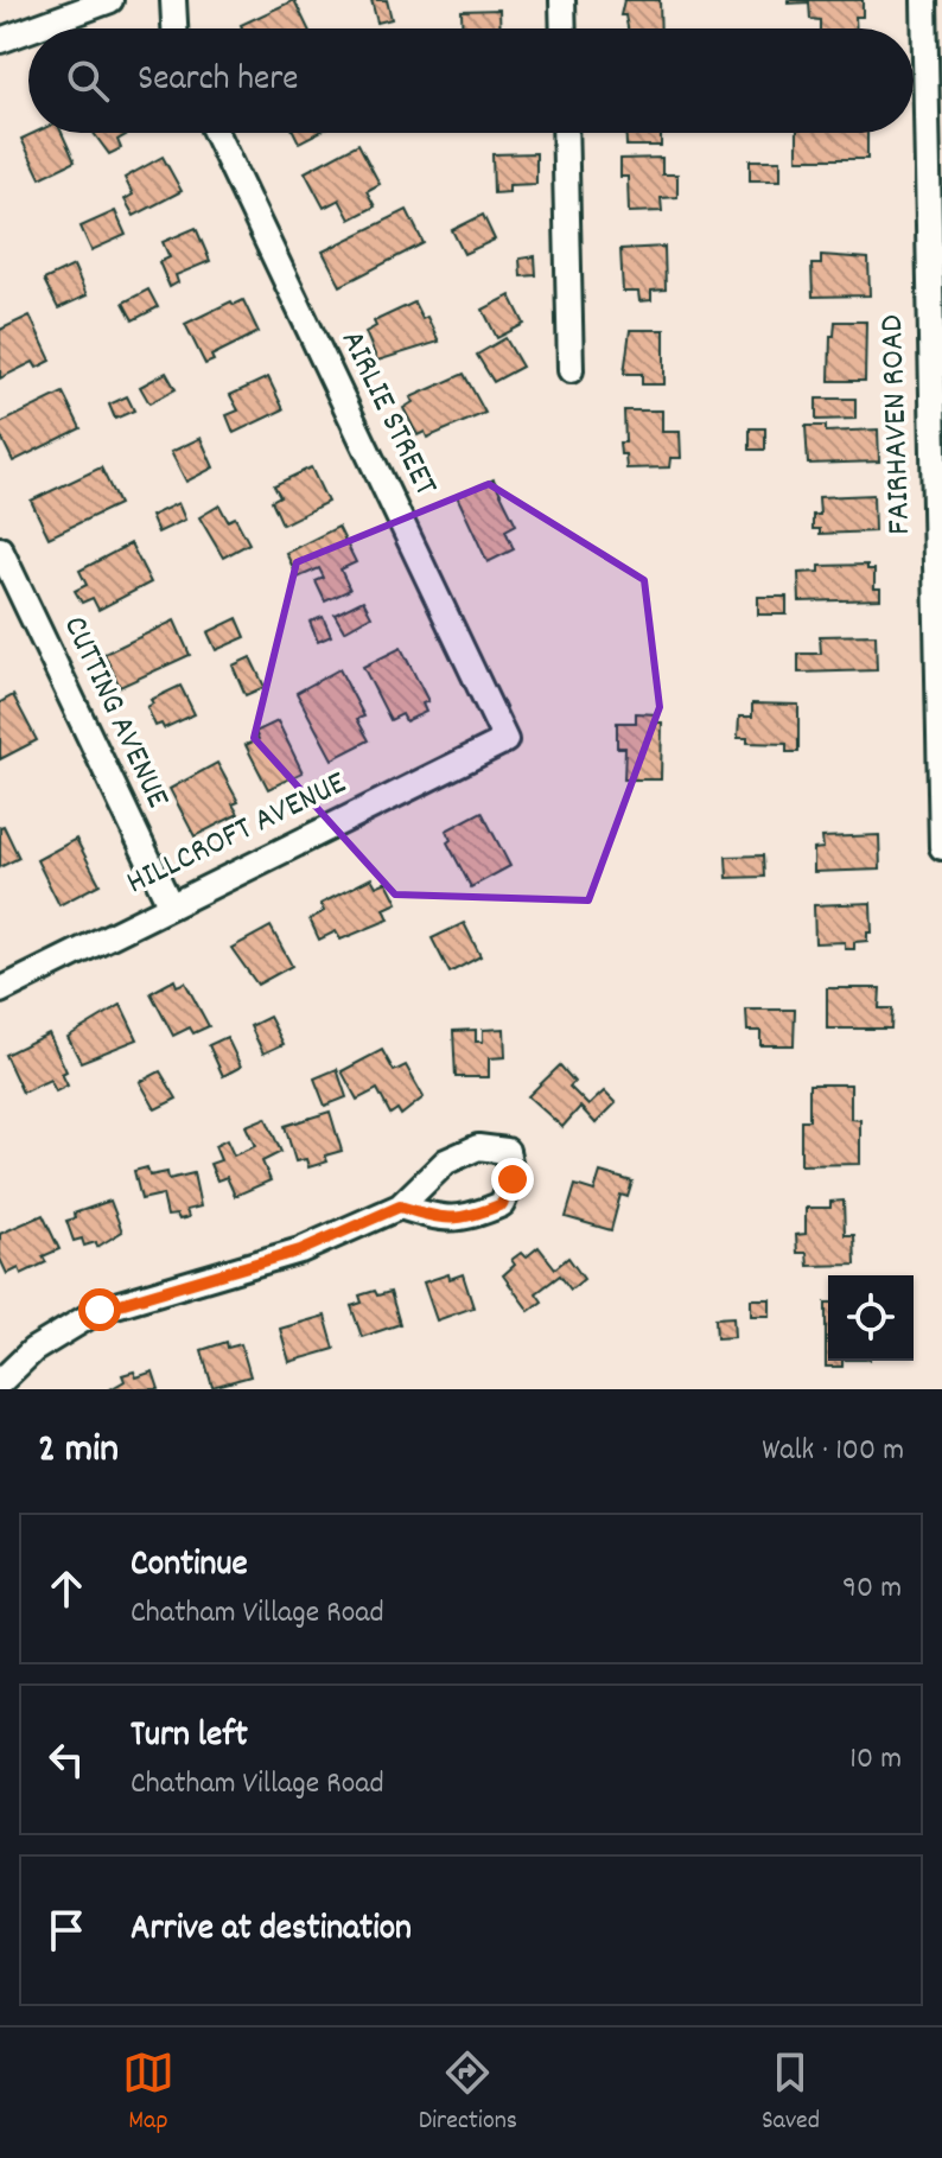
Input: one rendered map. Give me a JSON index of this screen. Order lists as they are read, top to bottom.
{
  "streets": {
    "street": [
      "AIRLIE STREET",
      "FAIRHAVEN ROAD",
      "CUTTING AVENUE",
      "HILLCROFT AVENUE"
    ]
  },
  "crossings": [
    ["AIRLIE STREET", "HILLCROFT AVENUE"],
    ["CUTTING AVENUE", "HILLCROFT AVENUE"]
  ],
  "page": {
    "search": "Search here",
    "heading": ["2 min", "Walk · 100 m"],
    "list": [
      ["Continue", "Chatham Village Road", "90 m"],
      ["Turn left", "Chatham Village Road", "10 m"],
      "Arrive at destination"
    ],
    "nav": ["Map", "Directions", "Saved"]
  }
}
